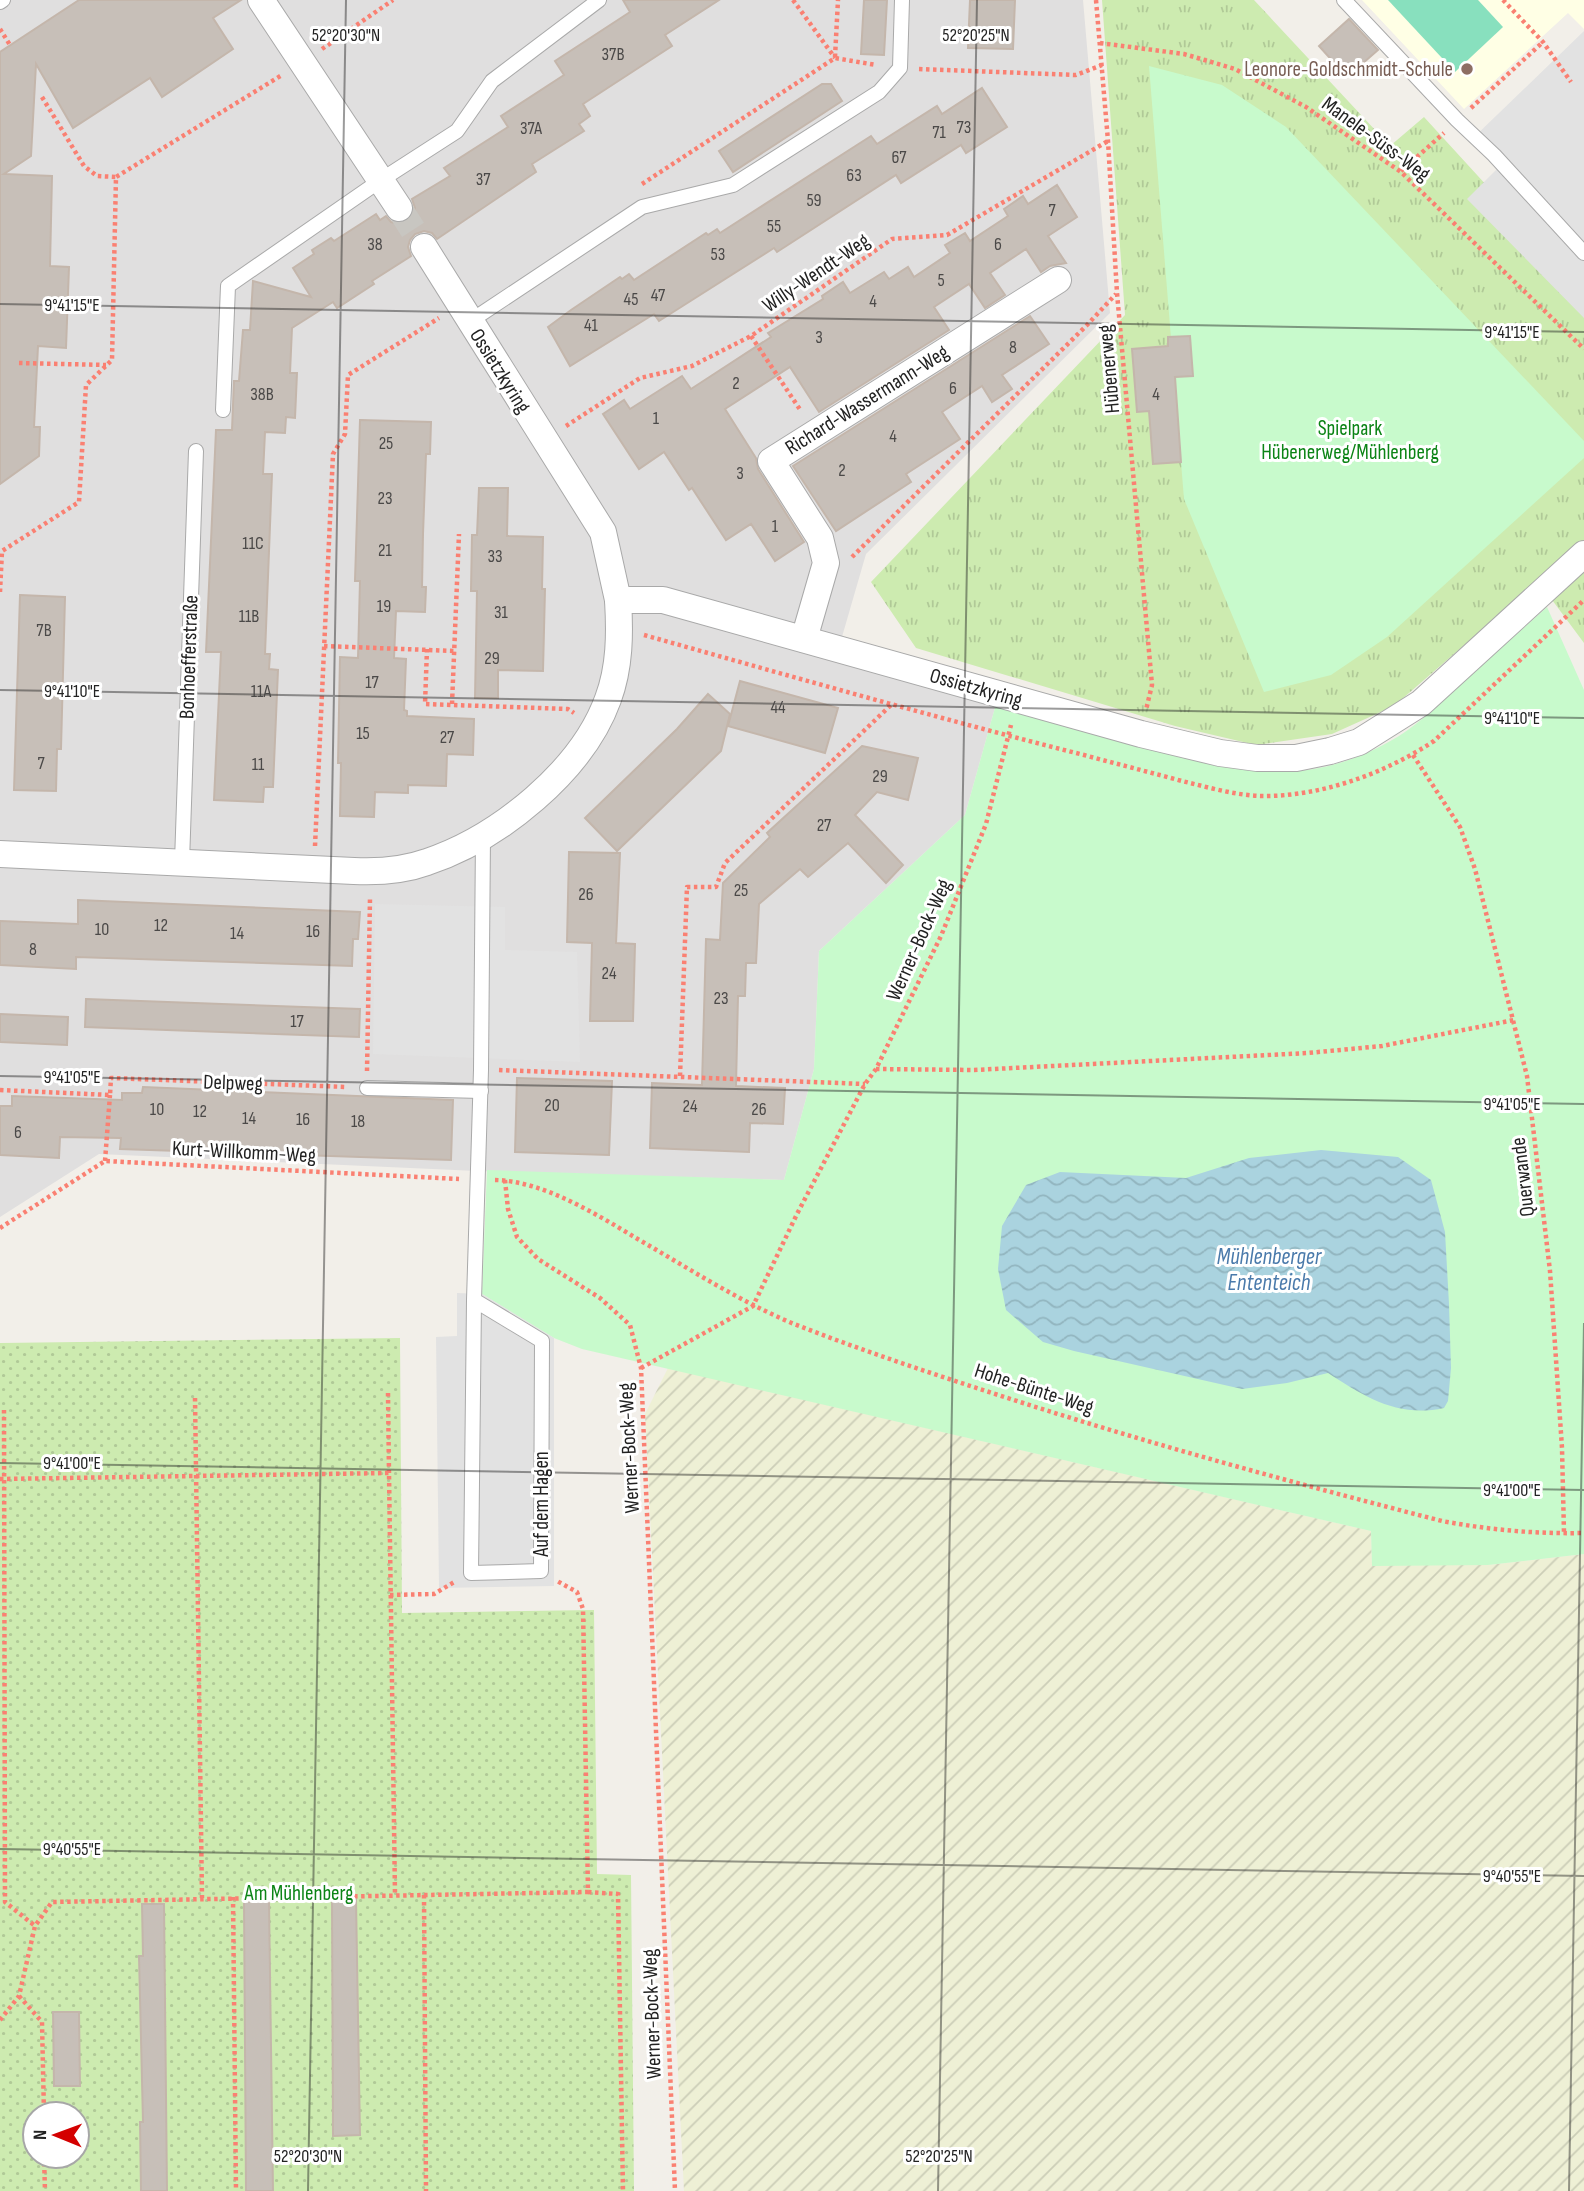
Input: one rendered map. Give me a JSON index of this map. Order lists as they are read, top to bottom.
{
  "streets": {
    "street": ["Ossietzkyring", "Richard-Wassermann-Weg"],
    "lane": ["Bonhoefferstraße", "Auf dem Hagen"],
    "path": [
      "Manele-Süss-Weg",
      "Willy-Wendt-Weg",
      "Hübenerweg",
      "Werner-Bock-Weg",
      "Delpweg",
      "Kurt-Willkomm-Weg",
      "Querwande",
      "Hohe-Bünte-Weg"
    ]
  },
  "crossings": [
    ["Manele-Süss-Weg", "Hübenerweg"],
    ["Willy-Wendt-Weg", "Hübenerweg"],
    ["Willy-Wendt-Weg", "Ossietzkyring"],
    ["Hübenerweg", "Ossietzkyring"],
    ["Ossietzkyring", "Werner-Bock-Weg"],
    ["Werner-Bock-Weg", "Hohe-Bünte-Weg"],
    ["Kurt-Willkomm-Weg", "Hohe-Bünte-Weg"],
    ["Querwande", "Hohe-Bünte-Weg"]
  ],
  "water": ["Mühlenberger Ententeich"],
  "parks": ["Spielpark Hübenerweg/Mühlenberg", "Am Mühlenberg"],
  "places": ["Leonore-Goldschmidt-Schule"],
  "house_numbers": [
    "37B",
    "73",
    "37A",
    "71",
    "67",
    "63",
    "37",
    "59",
    "7",
    "55",
    "38",
    "6",
    "53",
    "5",
    "47",
    "45",
    "4",
    "41",
    "3",
    "8",
    "2",
    "6",
    "38B",
    "4",
    "1",
    "4",
    "25",
    "2",
    "3",
    "23",
    "1",
    "11C",
    "21",
    "33",
    "19",
    "31",
    "11B",
    "7B",
    "29",
    "17",
    "11A",
    "44",
    "15",
    "27",
    "7",
    "11",
    "29",
    "27",
    "25",
    "26",
    "12",
    "10",
    "16",
    "14",
    "8",
    "24",
    "23",
    "17",
    "20",
    "24",
    "10",
    "26",
    "12",
    "14",
    "16",
    "18",
    "6"
  ],
  "north": "left",
  "coordinates": [
    "52°20'30\"N",
    "52°20'25\"N",
    "9°41'15\"E",
    "9°41'10\"E",
    "9°41'05\"E",
    "9°41'00\"E",
    "9°40'55\"E"
  ]
}
